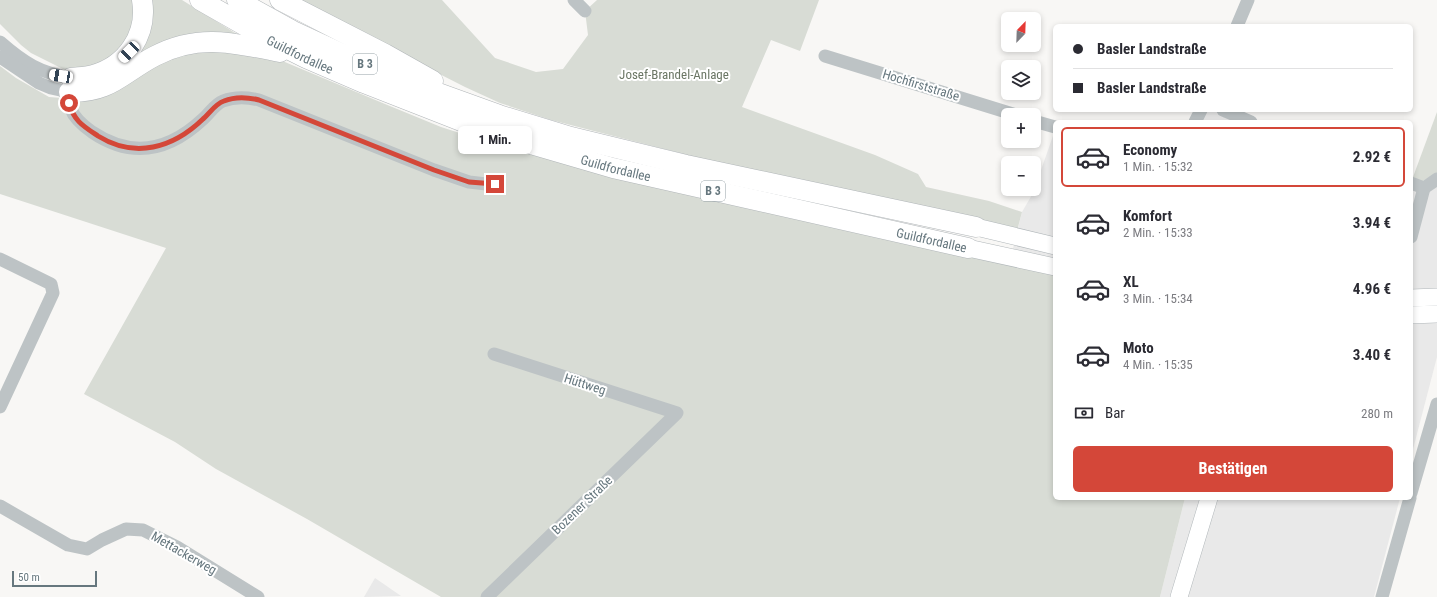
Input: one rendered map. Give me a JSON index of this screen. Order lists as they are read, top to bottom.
{
  "streets": {
    "highway": ["Guildfordallee", "B 3"],
    "street": [
      "Hochfirststraße",
      "Hüttweg",
      "Bozener Straße",
      "Mettackerweg"
    ]
  },
  "crossings": [
    ["Hüttweg", "Bozener Straße"]
  ],
  "parks": ["Josef-Brandel-Anlage"],
  "scale_bar": "50 m",
  "north": "top right",
  "page": {
    "map_buttons": ["+", "−"],
    "banner": ["Basler Landstraße", "Basler Landstraße"],
    "bubble": "1 Min.",
    "list": [
      {
        "name": "Economy",
        "note": "1 Min. · 15:32",
        "value": "2.92 €"
      },
      {
        "name": "Komfort",
        "note": "2 Min. · 15:33",
        "value": "3.94 €"
      },
      {
        "name": "XL",
        "note": "3 Min. · 15:34",
        "value": "4.96 €"
      },
      {
        "name": "Moto",
        "note": "4 Min. · 15:35",
        "value": "3.40 €"
      }
    ],
    "pay": ["Bar", "280 m"],
    "buttons": "Bestätigen",
    "scale": "50 m"
  }
}
